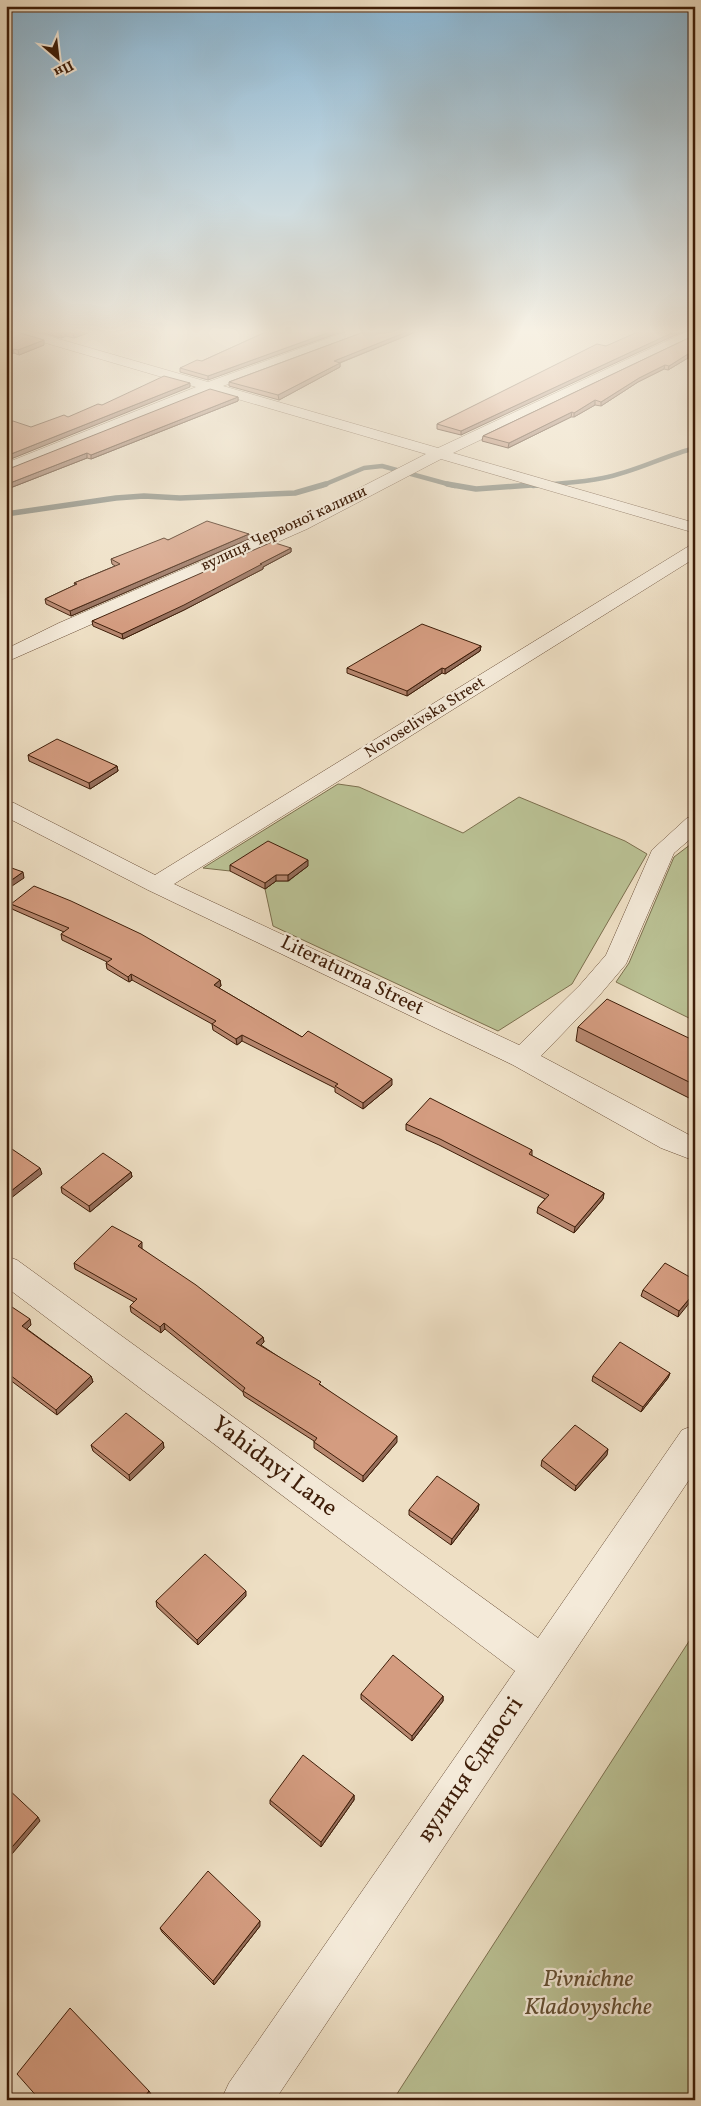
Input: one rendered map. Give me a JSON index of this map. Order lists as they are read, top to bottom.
{
  "streets": {
    "street": [
      "вулиця Червоної калини",
      "Novoselivska Street",
      "Literaturna Street",
      "Yahidnyi Lane",
      "вулиця Єдності"
    ]
  },
  "crossings": [
    ["Novoselivska Street", "Literaturna Street"],
    ["Yahidnyi Lane", "вулиця Єдності"]
  ],
  "parks": ["Pivnichne Kladovyshche"],
  "north": "bottom right"
}
